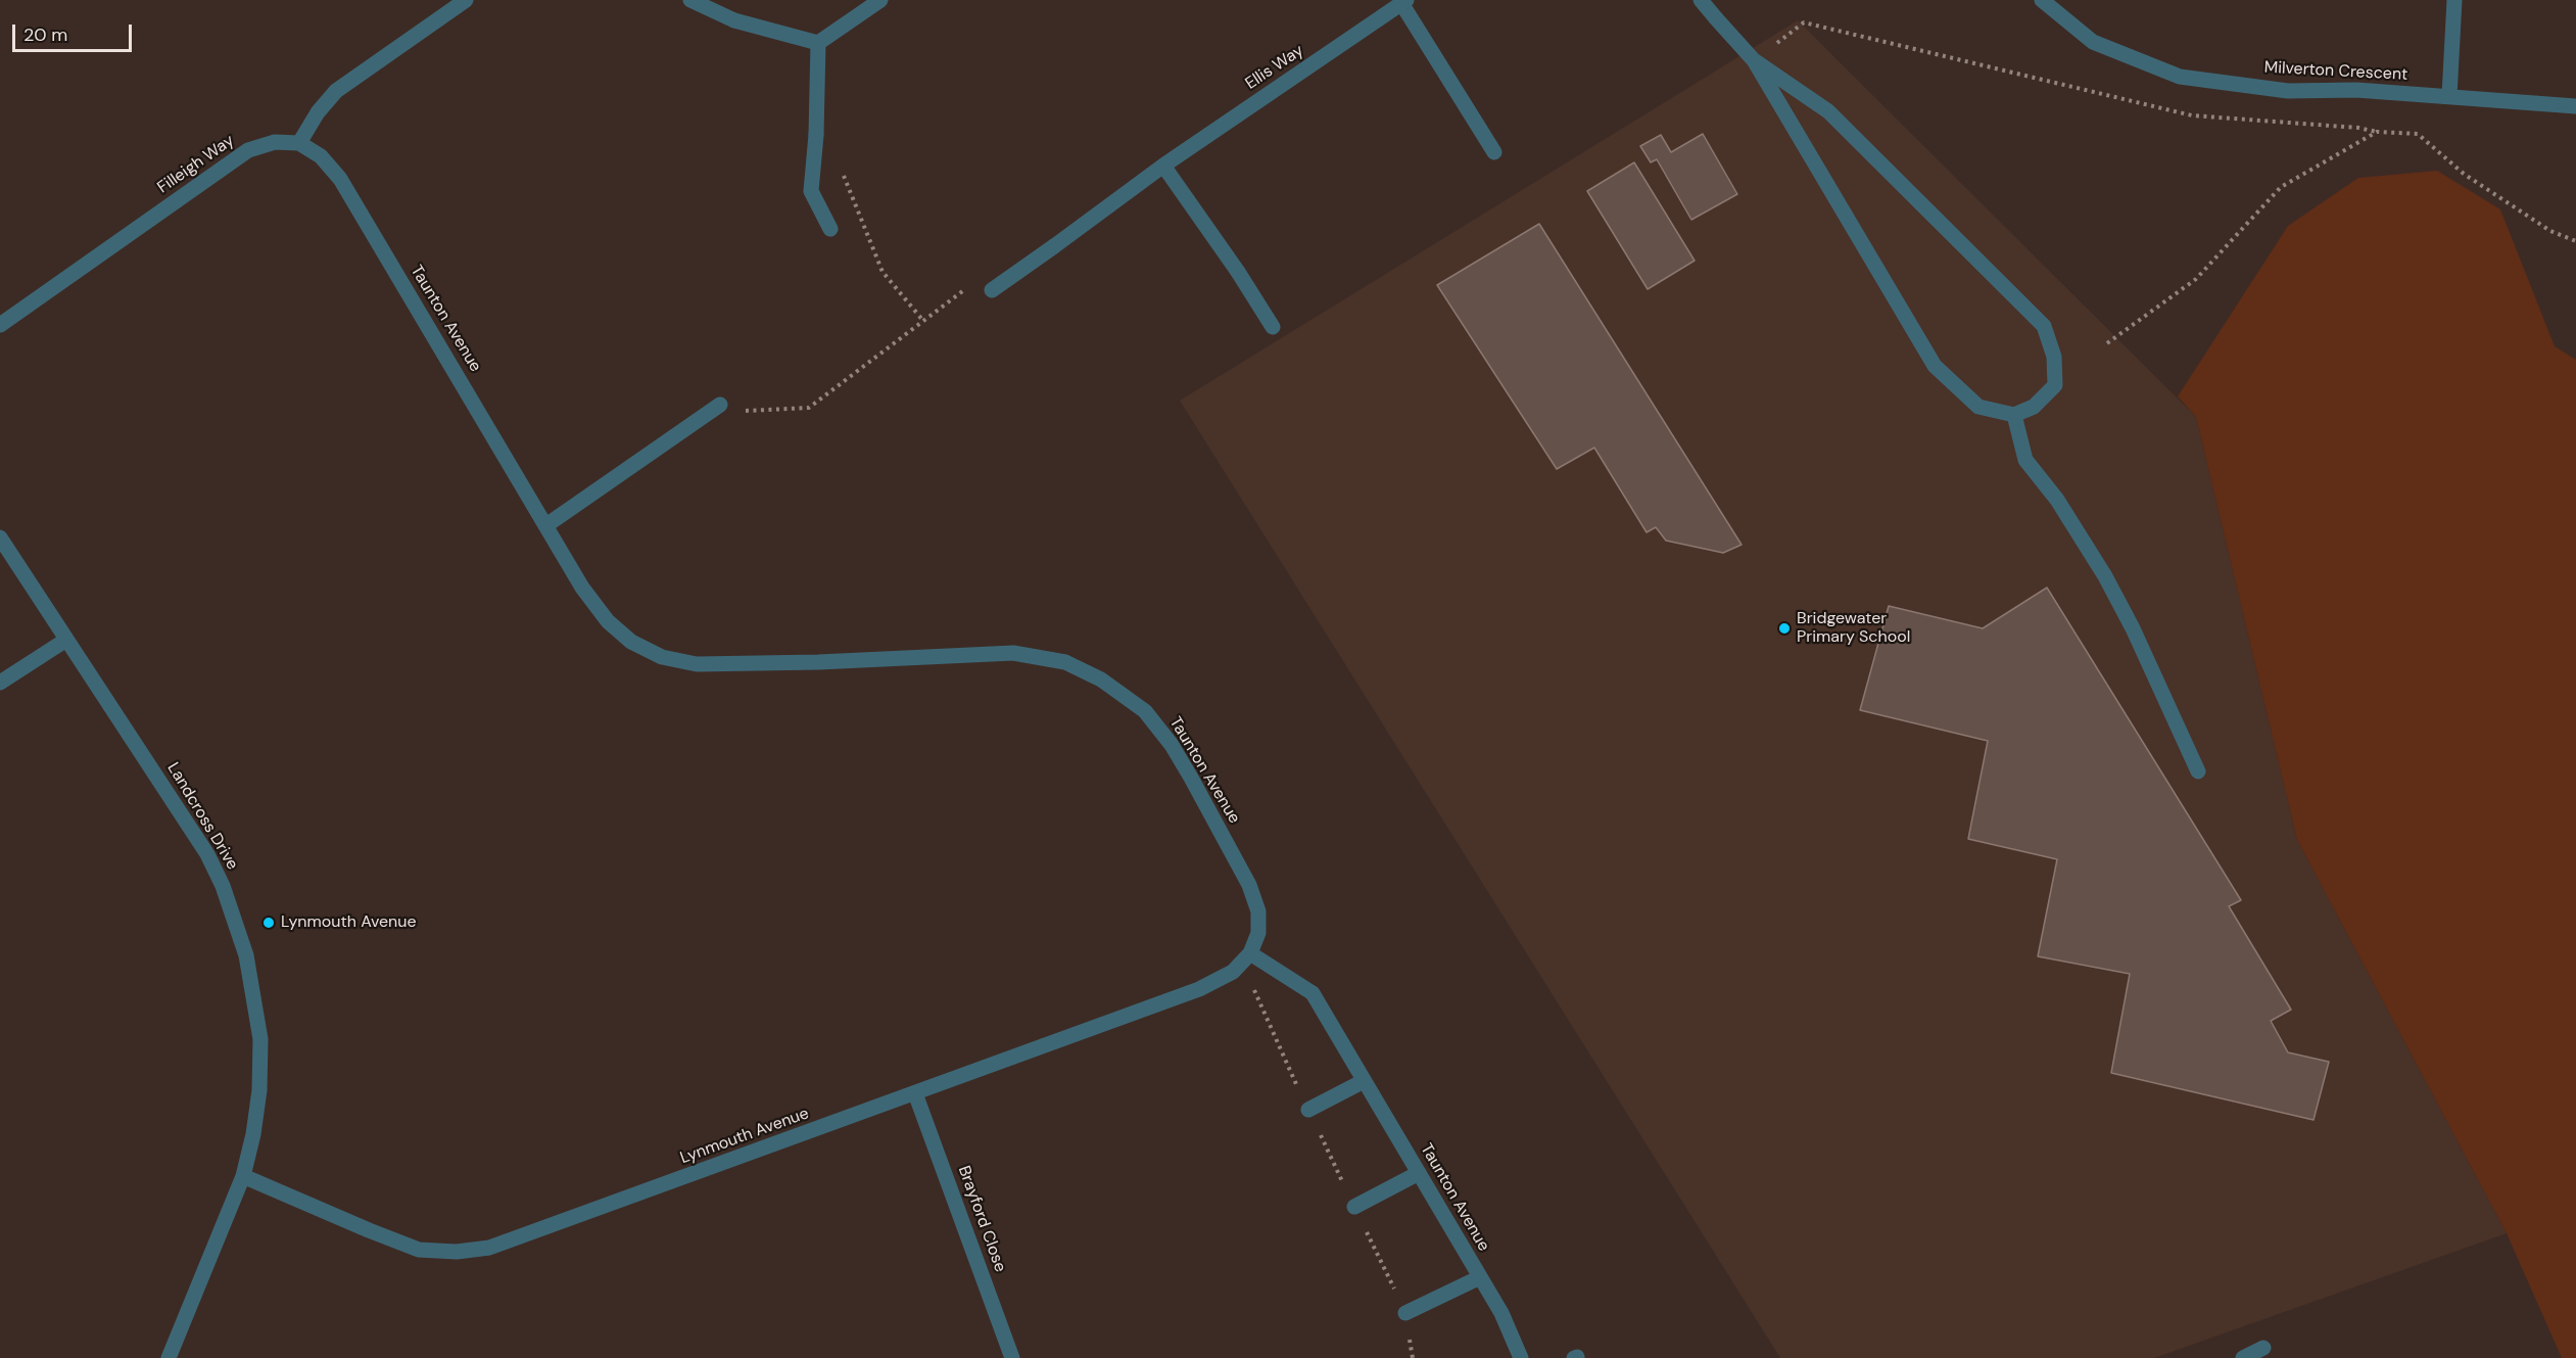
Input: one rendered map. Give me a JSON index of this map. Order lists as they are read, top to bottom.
{
  "streets": {
    "street": [
      "Ellis Way",
      "Milverton Crescent",
      "Filleigh Way",
      "Taunton Avenue",
      "Landcross Drive",
      "Lynmouth Avenue",
      "Brayford Close"
    ]
  },
  "crossings": [
    ["Filleigh Way", "Taunton Avenue"],
    ["Taunton Avenue", "Lynmouth Avenue"],
    ["Landcross Drive", "Lynmouth Avenue"],
    ["Lynmouth Avenue", "Brayford Close"]
  ],
  "places": ["Bridgewater Primary School", "Lynmouth Avenue"],
  "scale_bar": "20 m"
}
